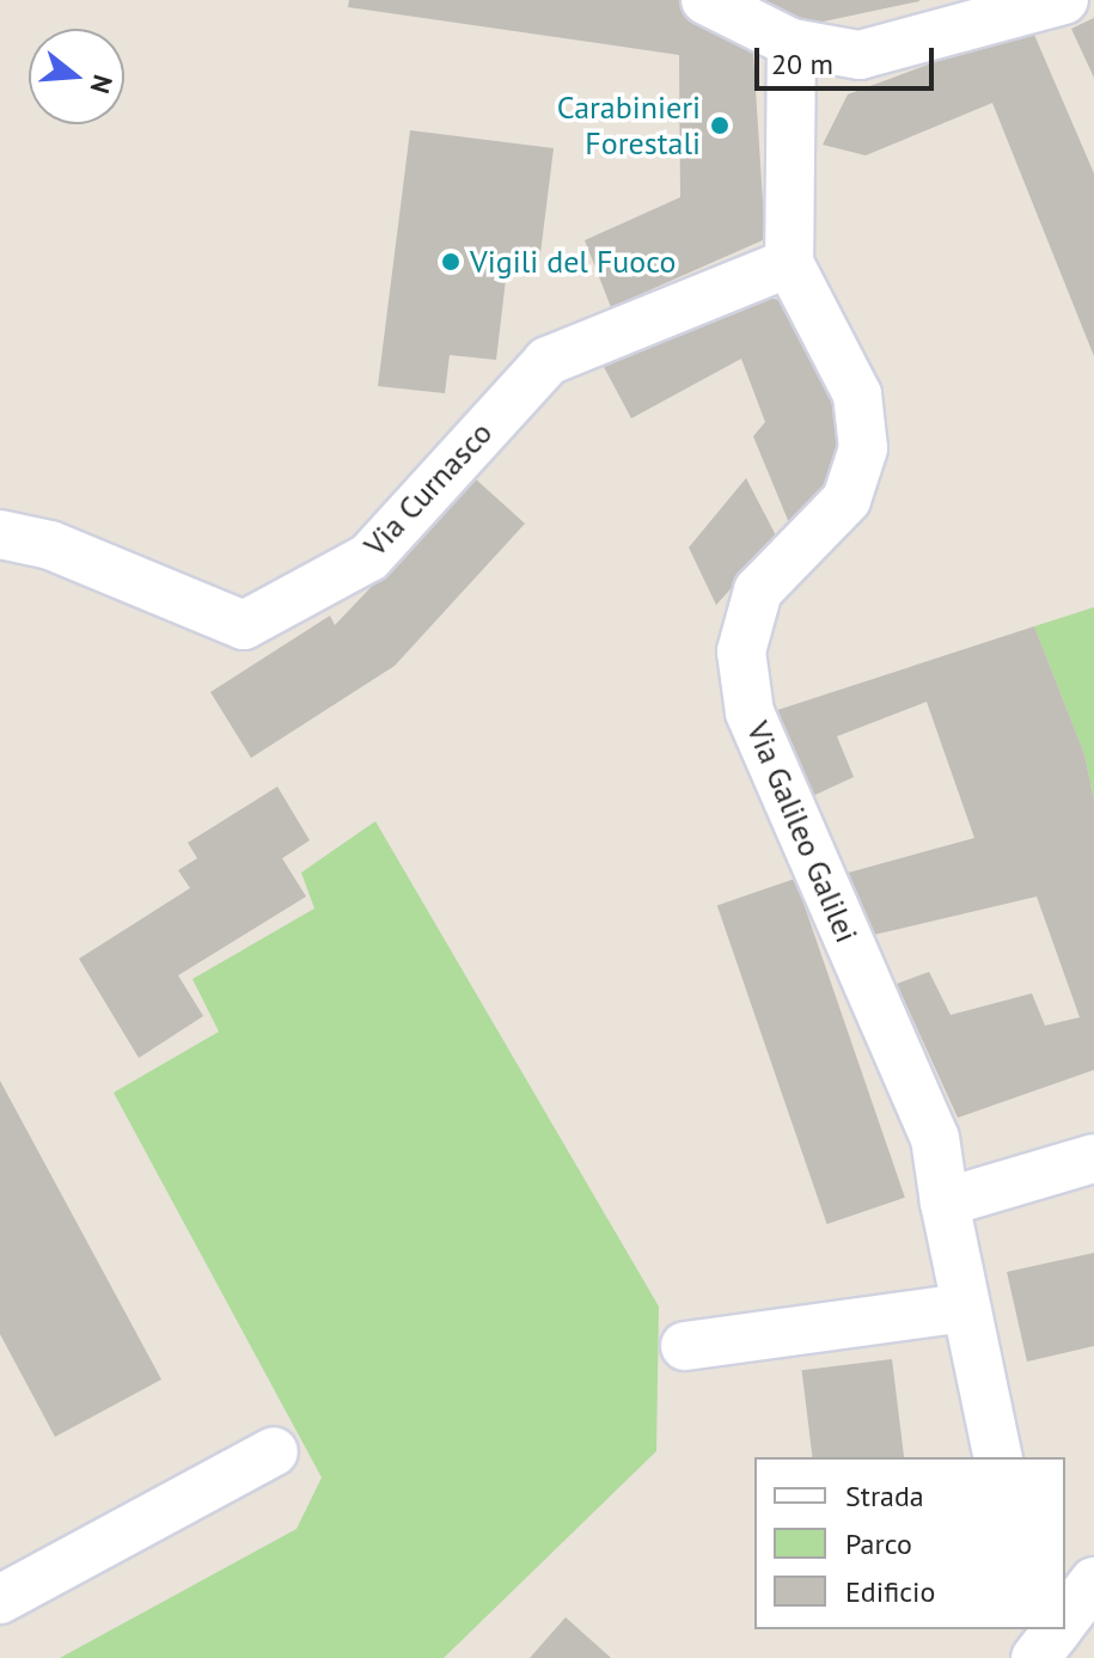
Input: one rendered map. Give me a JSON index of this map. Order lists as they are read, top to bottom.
{
  "streets": {
    "street": ["Via Curnasco", "Via Galileo Galilei"]
  },
  "crossings": [
    ["Via Curnasco", "Via Galileo Galilei"]
  ],
  "places": ["Carabinieri Forestali", "Vigili del Fuoco"],
  "legend": ["Strada", "Parco", "Edificio"],
  "scale_bar": "20 m",
  "north": "right"
}
